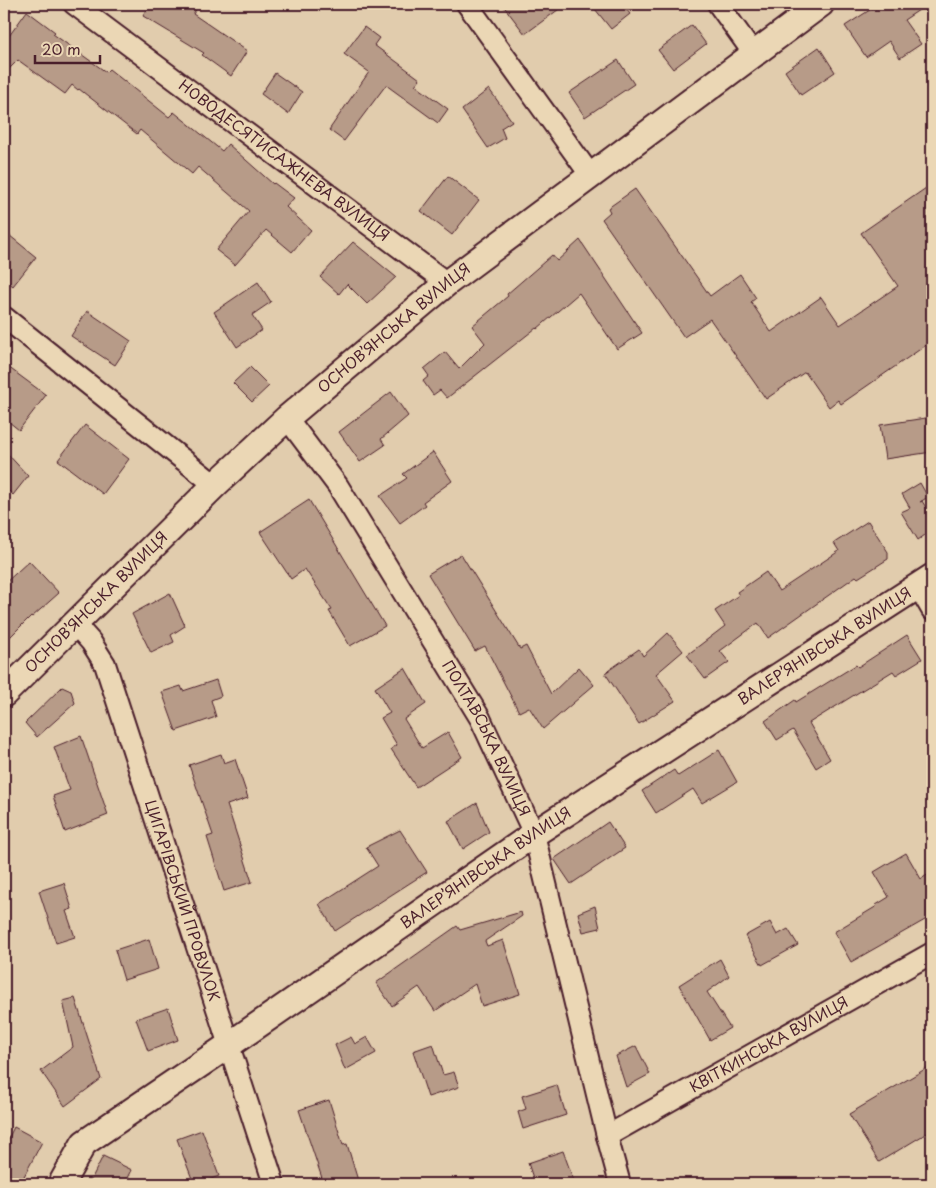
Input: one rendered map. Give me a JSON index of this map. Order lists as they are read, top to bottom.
{
  "streets": {
    "street": [
      "НОВОДЕСЯТИСАЖНЕВА ВУЛИЦЯ",
      "ОСНОВ’ЯНСЬКА ВУЛИЦЯ",
      "ВАЛЕР’ЯНІВСЬКА ВУЛИЦЯ",
      "ПОЛТАВСЬКА ВУЛИЦЯ",
      "ЦИГАРІВСЬКИЙ ПРОВУЛОК",
      "КВІТКИНСЬКА ВУЛИЦЯ"
    ]
  },
  "crossings": [
    ["НОВОДЕСЯТИСАЖНЕВА ВУЛИЦЯ", "ОСНОВ’ЯНСЬКА ВУЛИЦЯ"],
    ["ОСНОВ’ЯНСЬКА ВУЛИЦЯ", "ПОЛТАВСЬКА ВУЛИЦЯ"],
    ["ОСНОВ’ЯНСЬКА ВУЛИЦЯ", "ЦИГАРІВСЬКИЙ ПРОВУЛОК"],
    ["ВАЛЕР’ЯНІВСЬКА ВУЛИЦЯ", "ПОЛТАВСЬКА ВУЛИЦЯ"],
    ["ВАЛЕР’ЯНІВСЬКА ВУЛИЦЯ", "ЦИГАРІВСЬКИЙ ПРОВУЛОК"],
    ["ПОЛТАВСЬКА ВУЛИЦЯ", "КВІТКИНСЬКА ВУЛИЦЯ"]
  ],
  "scale_bar": "20 m"
}
